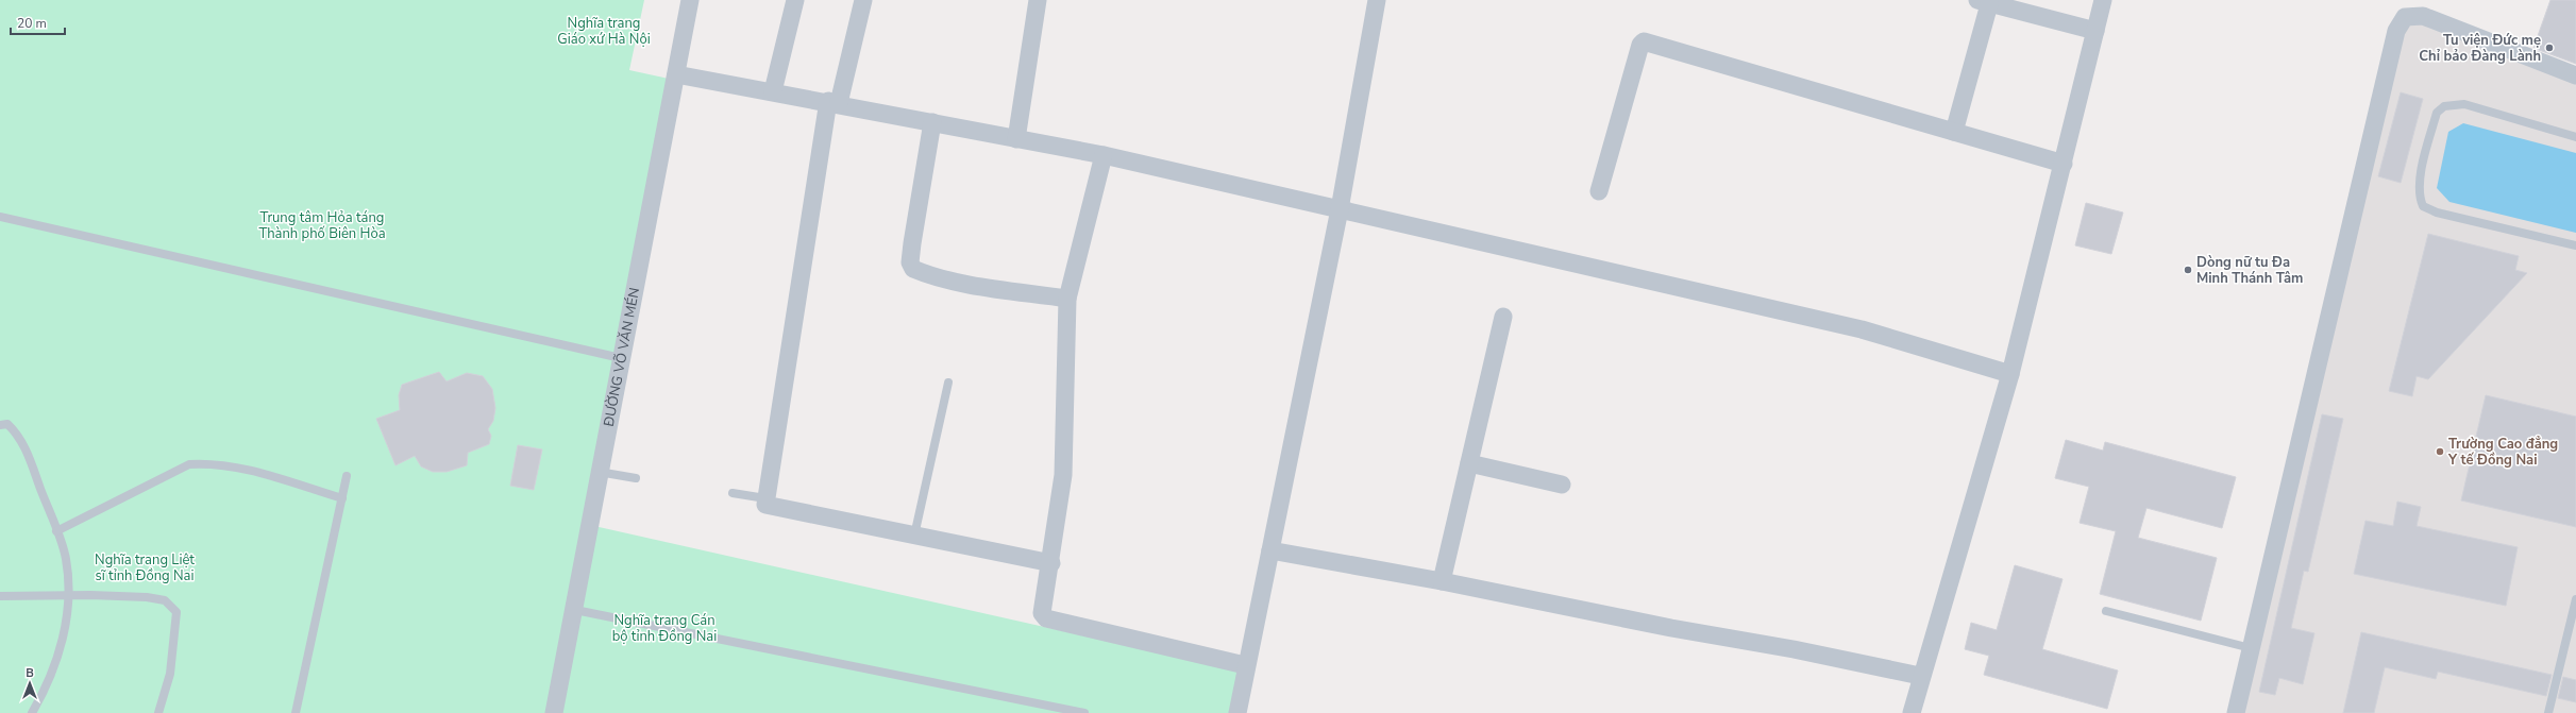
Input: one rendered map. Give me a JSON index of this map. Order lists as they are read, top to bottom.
{
  "streets": {
    "street": ["ĐƯỜNG VÕ VĂN MÉN"]
  },
  "parks": [
    "Nghĩa trang Giáo xứ Hà Nội",
    "Trung tâm Hỏa táng Thành phố Biên Hòa",
    "Nghĩa trang Liệt sĩ tỉnh Đồng Nai",
    "Nghĩa trang Cán bộ tỉnh Đồng Nai"
  ],
  "places": ["Tu viện Đức mẹ Chỉ bảo Đàng Lành", "Dòng nữ tu Đa Minh Thánh Tâm", "Trường Cao đẳng Y tế Đồng Nai"],
  "scale_bar": "20 m",
  "north": "top"
}
